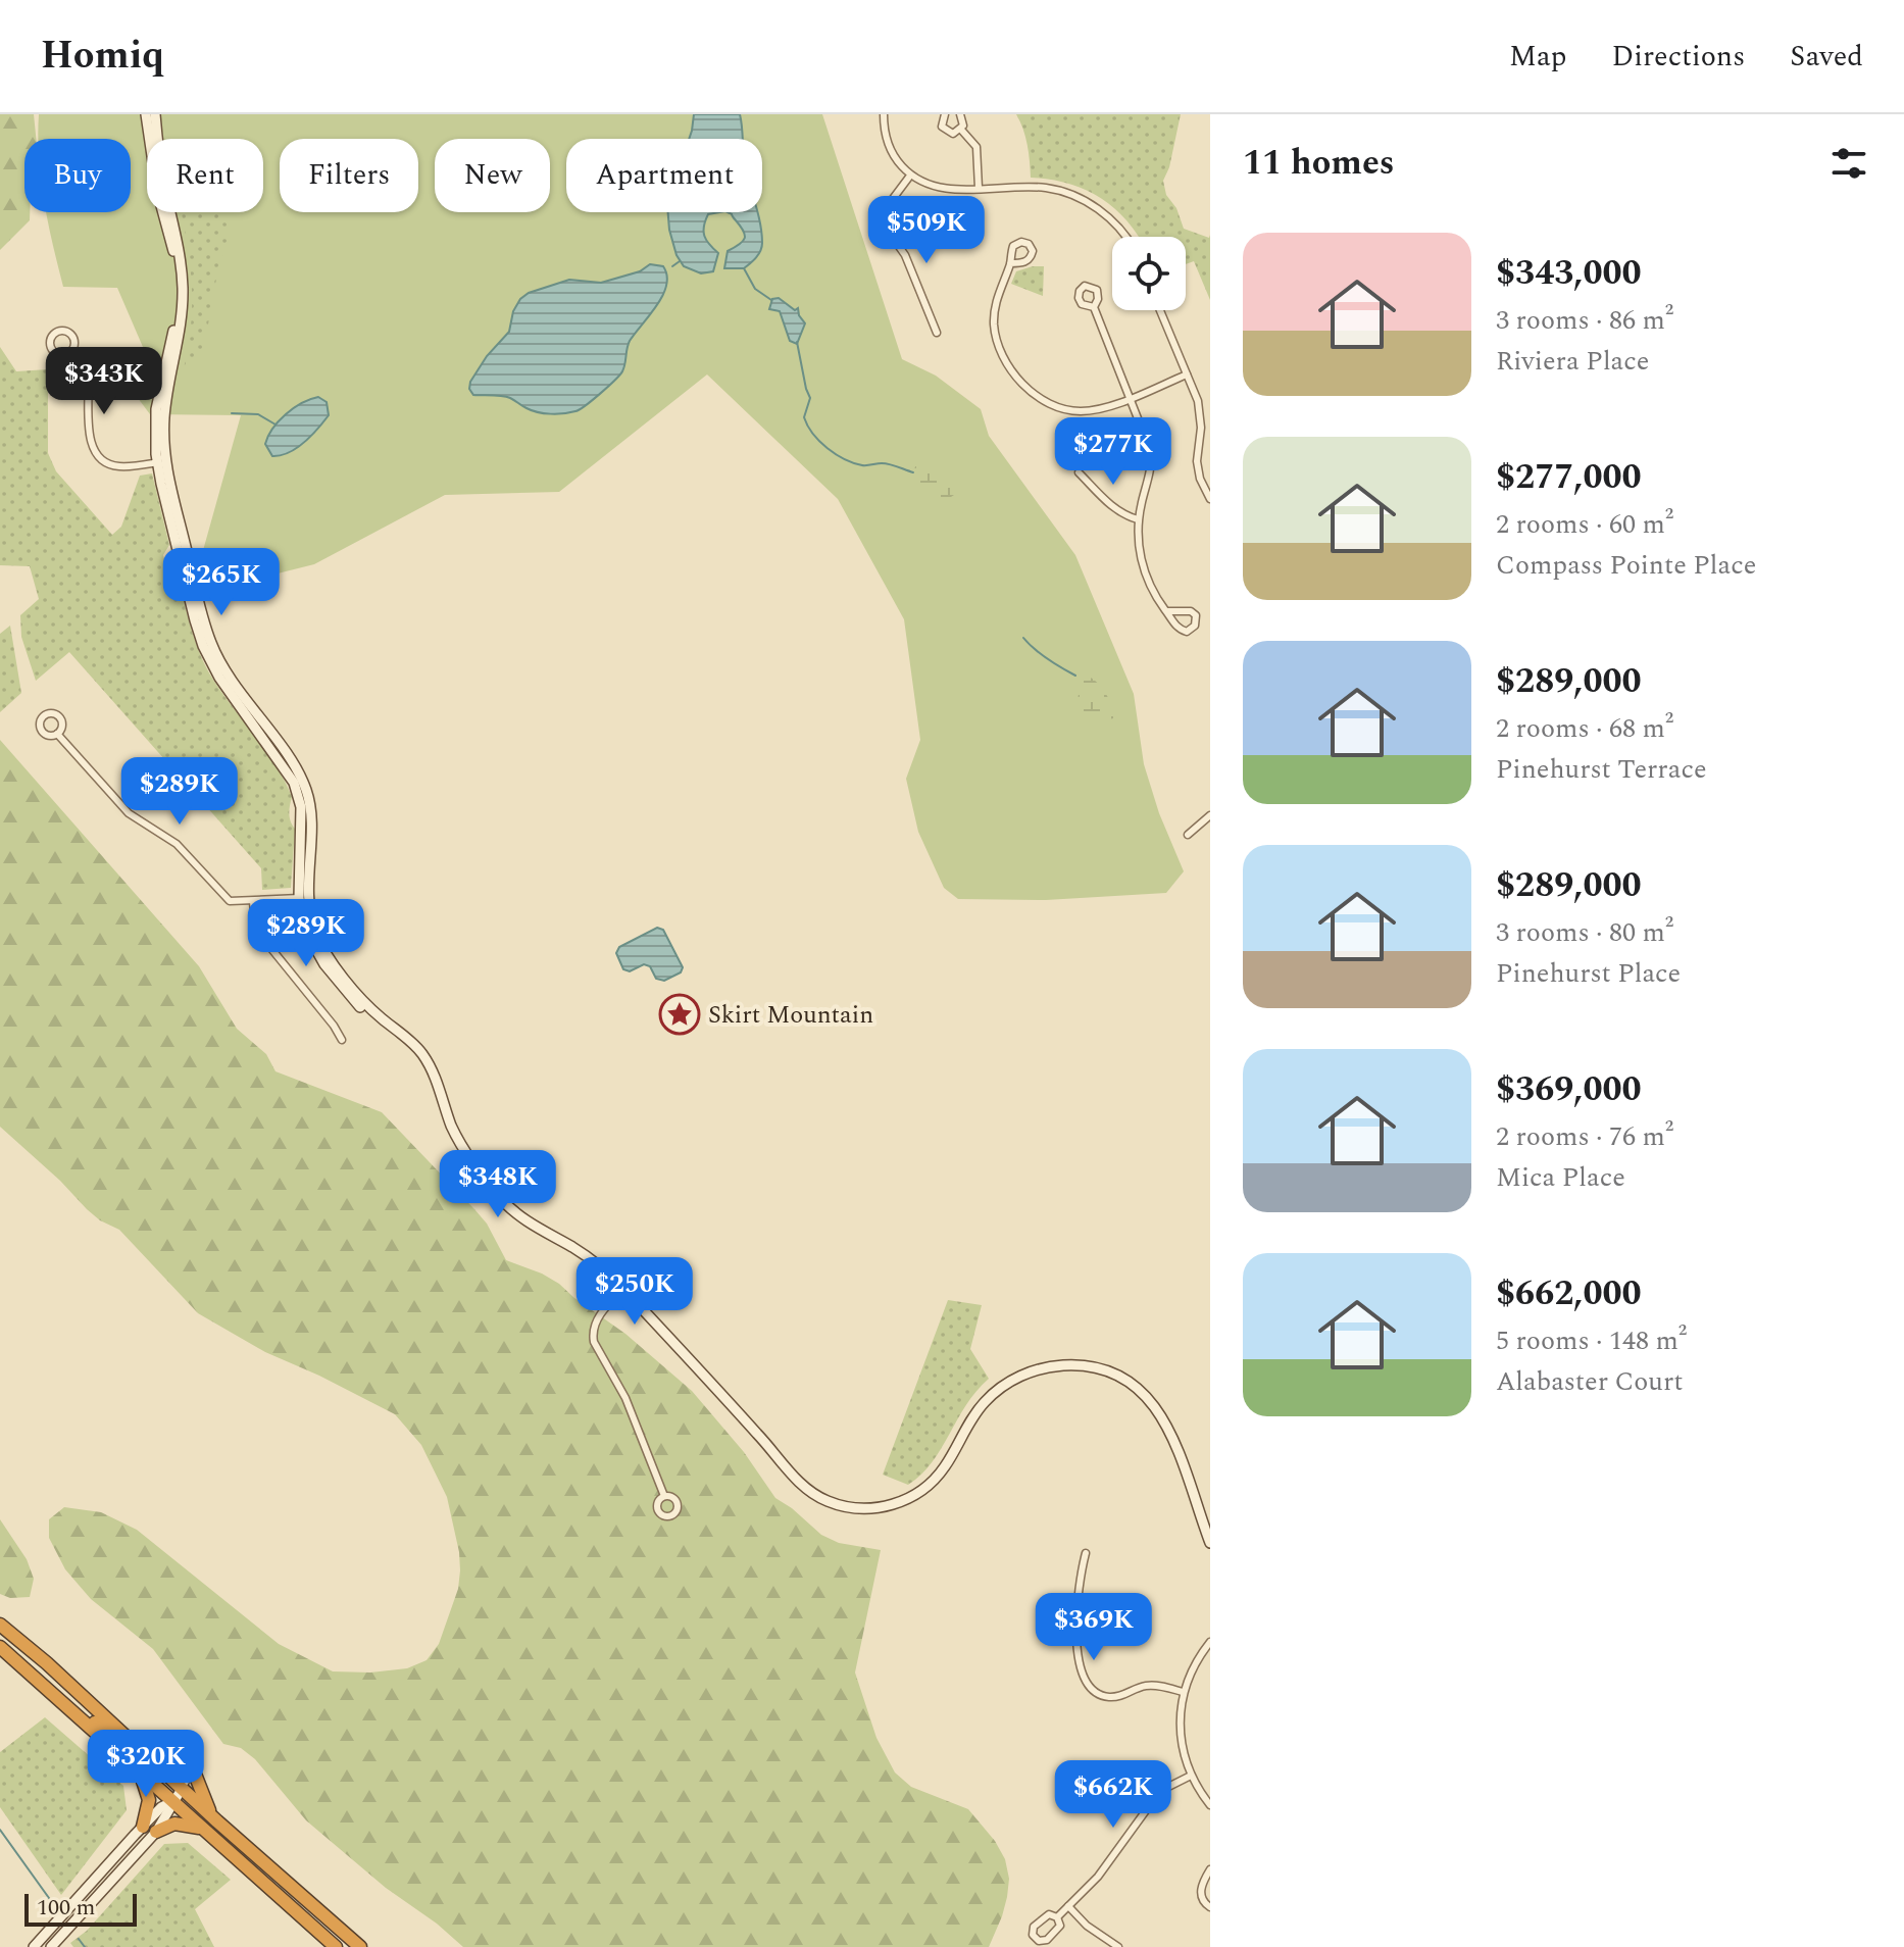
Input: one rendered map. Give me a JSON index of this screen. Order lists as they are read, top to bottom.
{
  "places": {
    "place": ["Skirt Mountain"]
  },
  "scale_bar": "100 m",
  "page": {
    "header": "Homiq",
    "nav": ["Map", "Directions", "Saved"],
    "heading": "11 homes",
    "chip": [
      "Buy",
      "Rent",
      "Filters",
      "New",
      "Apartment"
    ],
    "price": [
      "$509K",
      "$343K",
      "$277K",
      "$265K",
      "$289K",
      "$289K",
      "$348K",
      "$250K",
      "$369K",
      "$320K",
      "$662K"
    ],
    "list": [
      {
        "name": "$343,000",
        "note": "3 rooms · 86 m² · Riviera Place"
      },
      {
        "name": "$277,000",
        "note": "2 rooms · 60 m² · Compass Pointe Place"
      },
      {
        "name": "$289,000",
        "note": "2 rooms · 68 m² · Pinehurst Terrace"
      },
      {
        "name": "$289,000",
        "note": "3 rooms · 80 m² · Pinehurst Place"
      },
      {
        "name": "$369,000",
        "note": "2 rooms · 76 m² · Mica Place"
      },
      {
        "name": "$662,000",
        "note": "5 rooms · 148 m² · Alabaster Court"
      }
    ],
    "scale": "100 m"
  }
}
